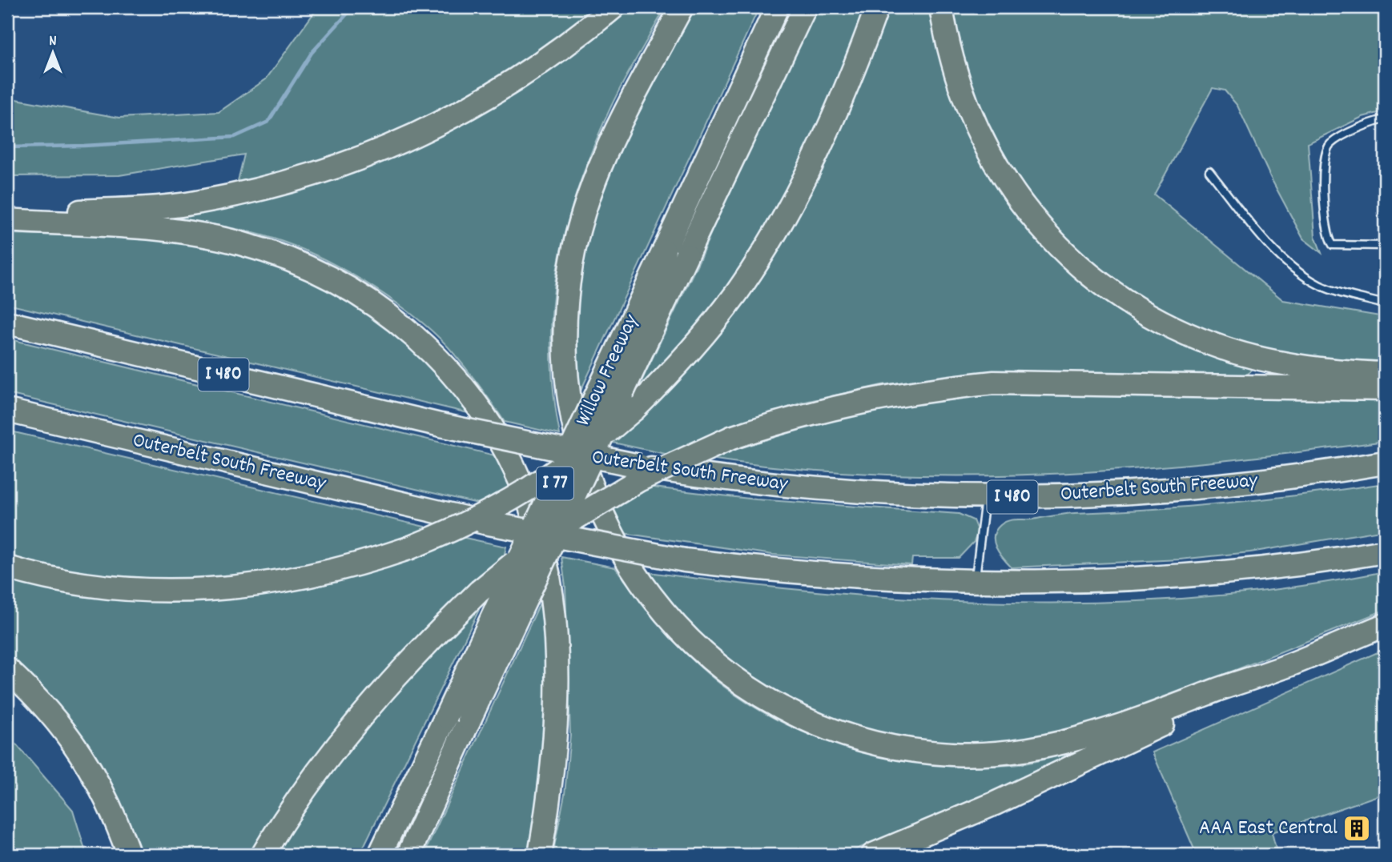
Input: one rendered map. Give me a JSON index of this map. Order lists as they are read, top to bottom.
{
  "streets": {
    "highway": [
      "Willow Freeway",
      "I 480",
      "Outerbelt South Freeway",
      "I 77"
    ]
  },
  "places": {
    "building": ["AAA East Central"]
  },
  "north": "top"
}
